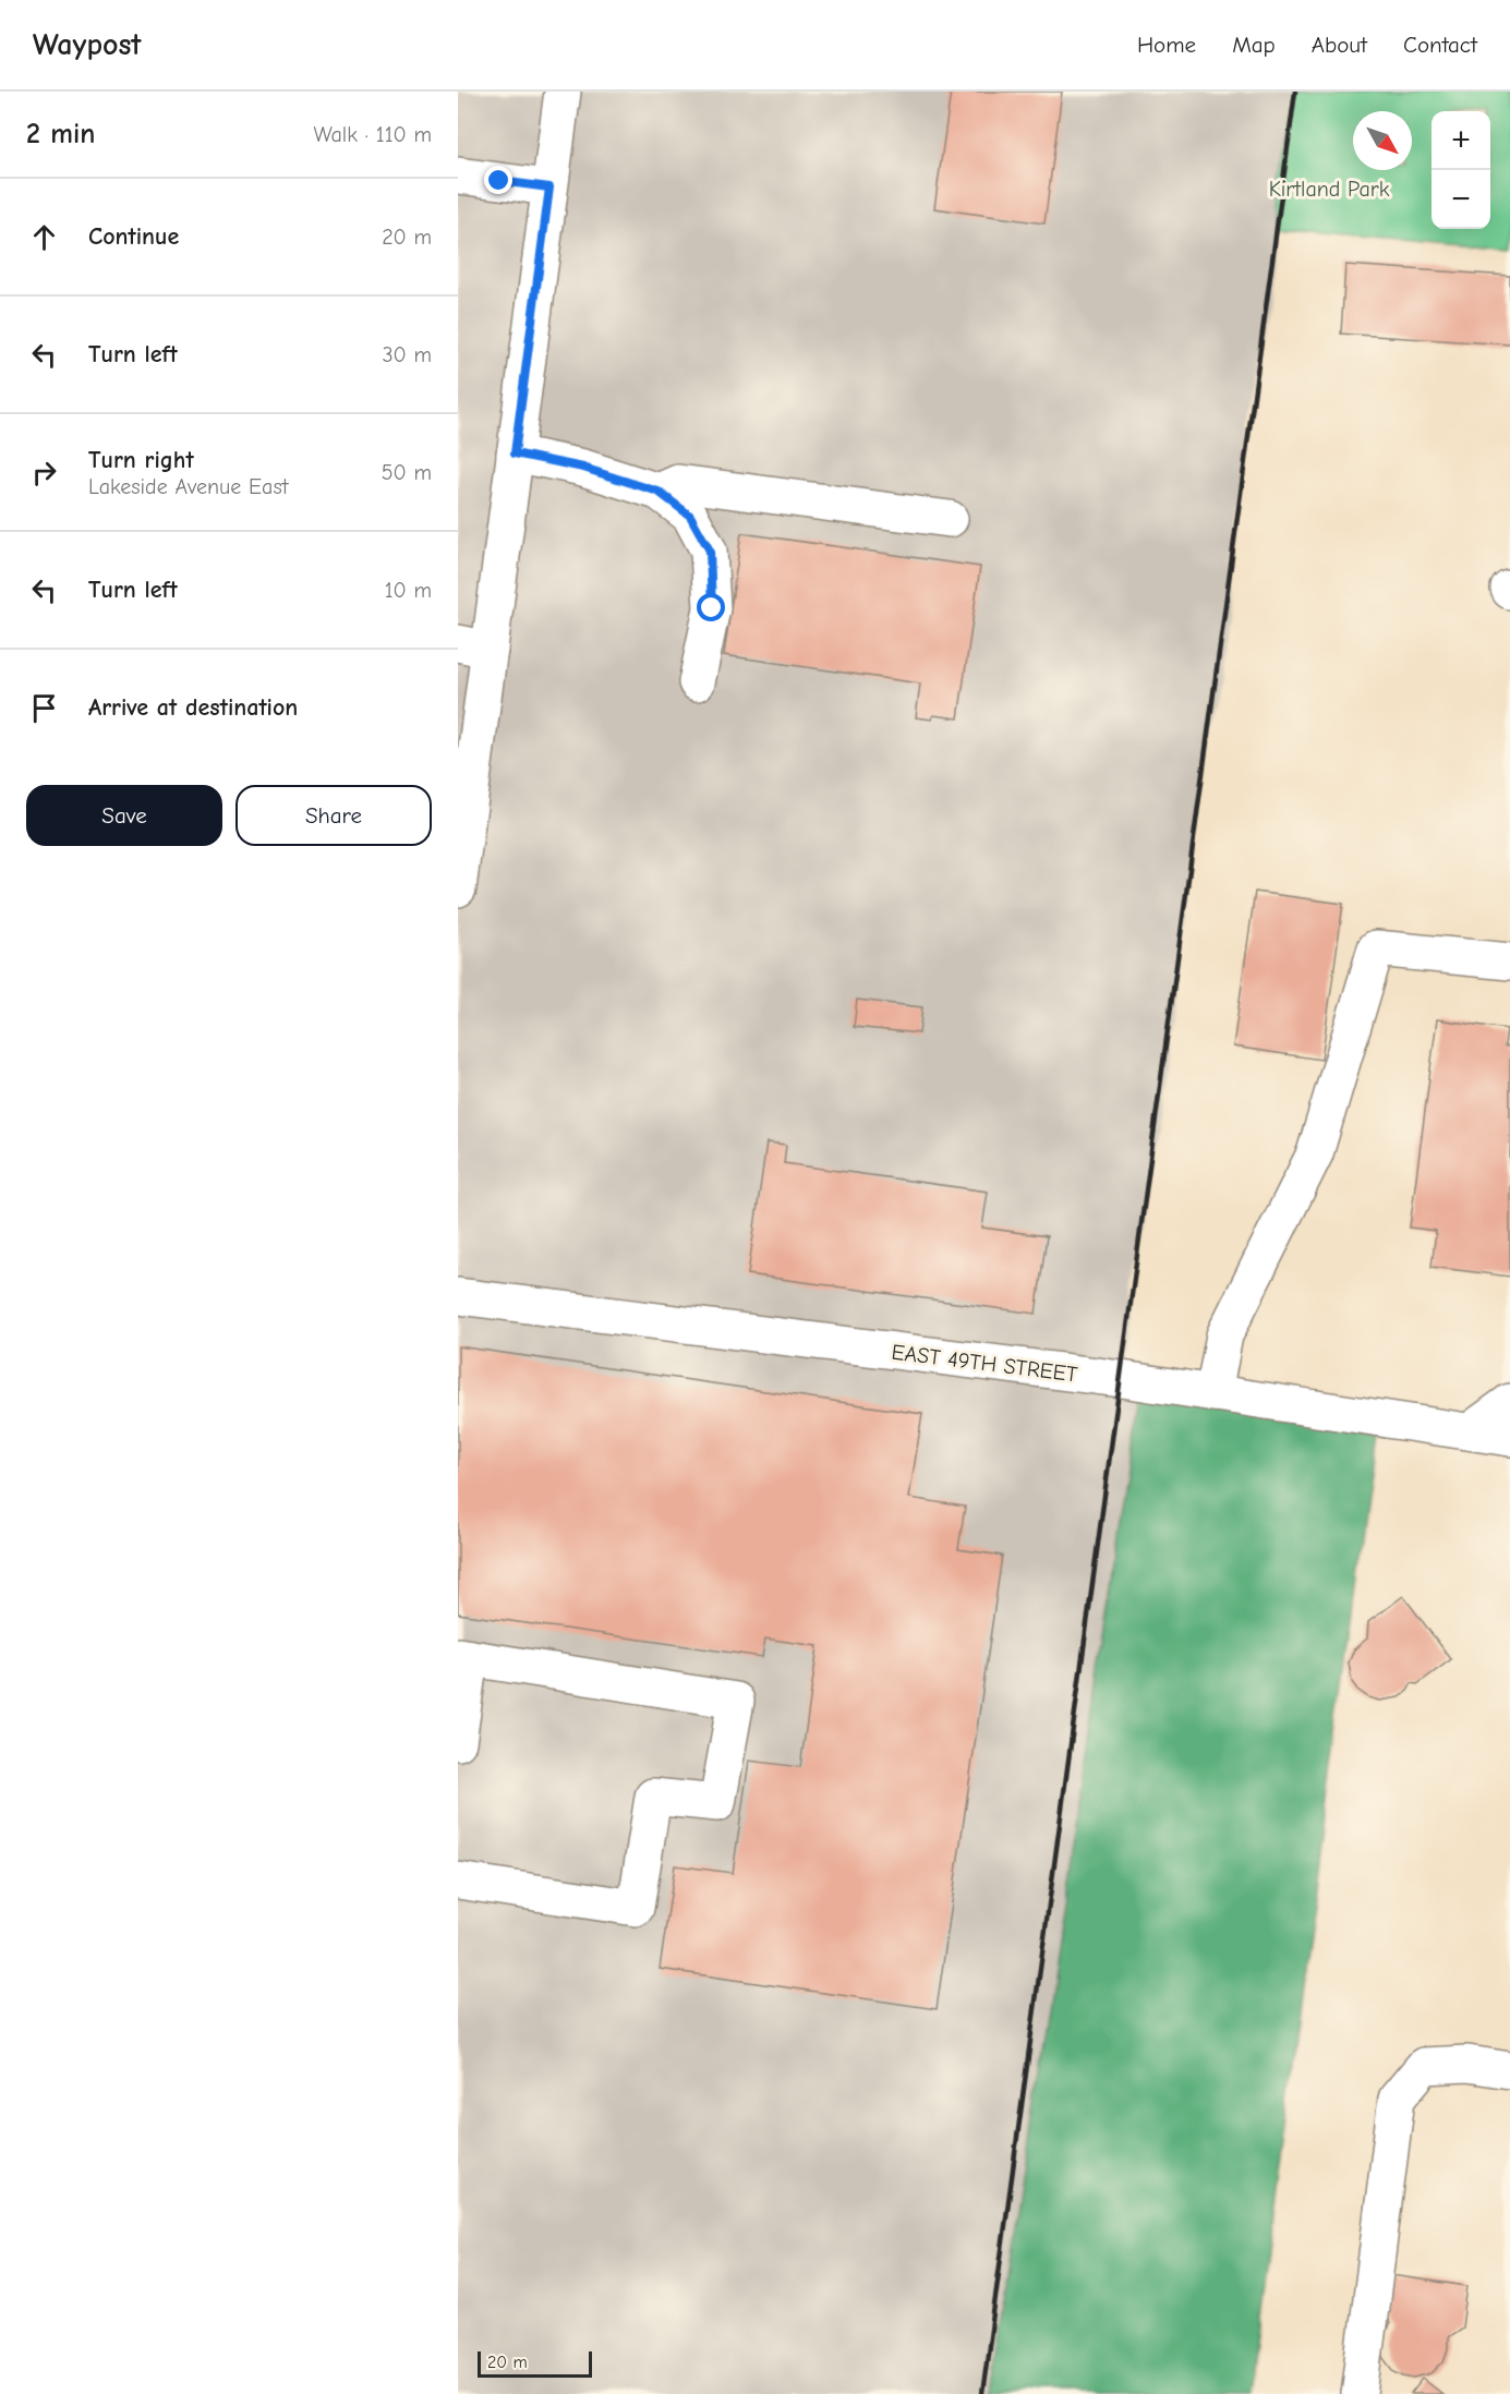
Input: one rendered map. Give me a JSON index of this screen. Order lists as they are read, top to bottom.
{
  "streets": {
    "street": ["EAST 49TH STREET"]
  },
  "parks": ["Kirtland Park"],
  "scale_bar": "20 m",
  "north": "bottom right",
  "page": {
    "header": "Waypost",
    "nav": [
      "Home",
      "Map",
      "About",
      "Contact"
    ],
    "heading": ["2 min", "Walk · 110 m"],
    "map_buttons": ["+", "−"],
    "list": [
      ["Continue", "20 m"],
      ["Turn left", "30 m"],
      ["Turn right", "Lakeside Avenue East", "50 m"],
      ["Turn left", "10 m"],
      "Arrive at destination"
    ],
    "buttons": ["Save", "Share"],
    "scale": "20 m"
  }
}
